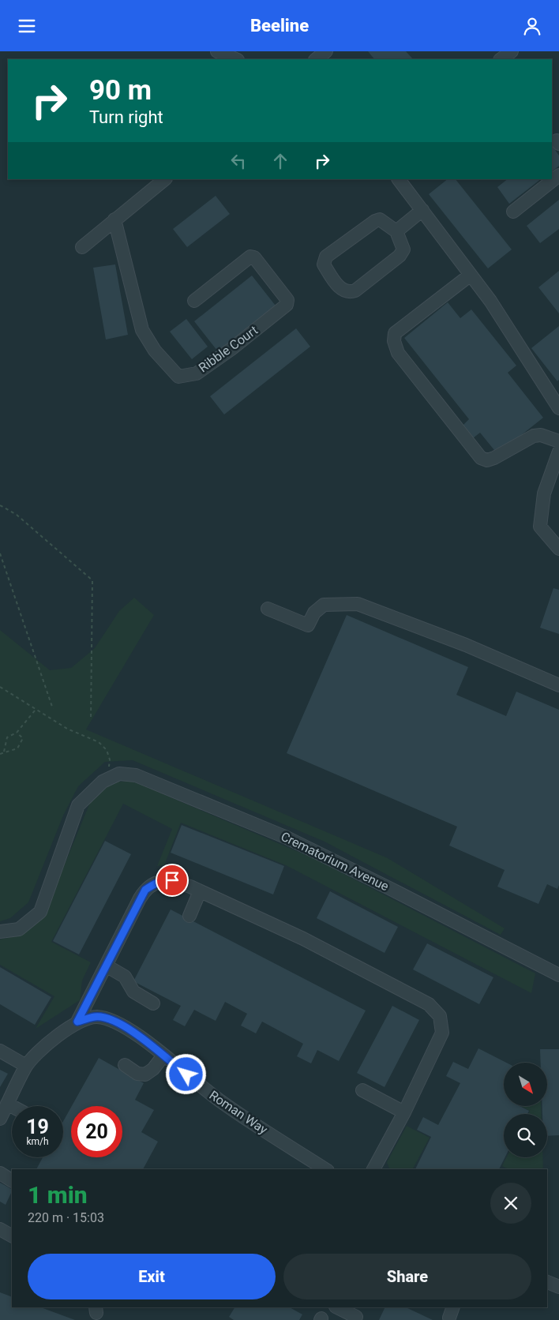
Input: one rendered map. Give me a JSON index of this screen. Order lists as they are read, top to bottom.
{
  "streets": {
    "lane": ["Ribble Court", "Crematorium Avenue", "Roman Way"]
  },
  "north": "bottom right",
  "page": {
    "header": "Beeline",
    "turn": ["90 m", "Turn right"],
    "speed": "19 km/h",
    "limit": "20",
    "heading": ["1 min", "220 m · 15:03"],
    "buttons": ["Exit", "Share"]
  }
}
